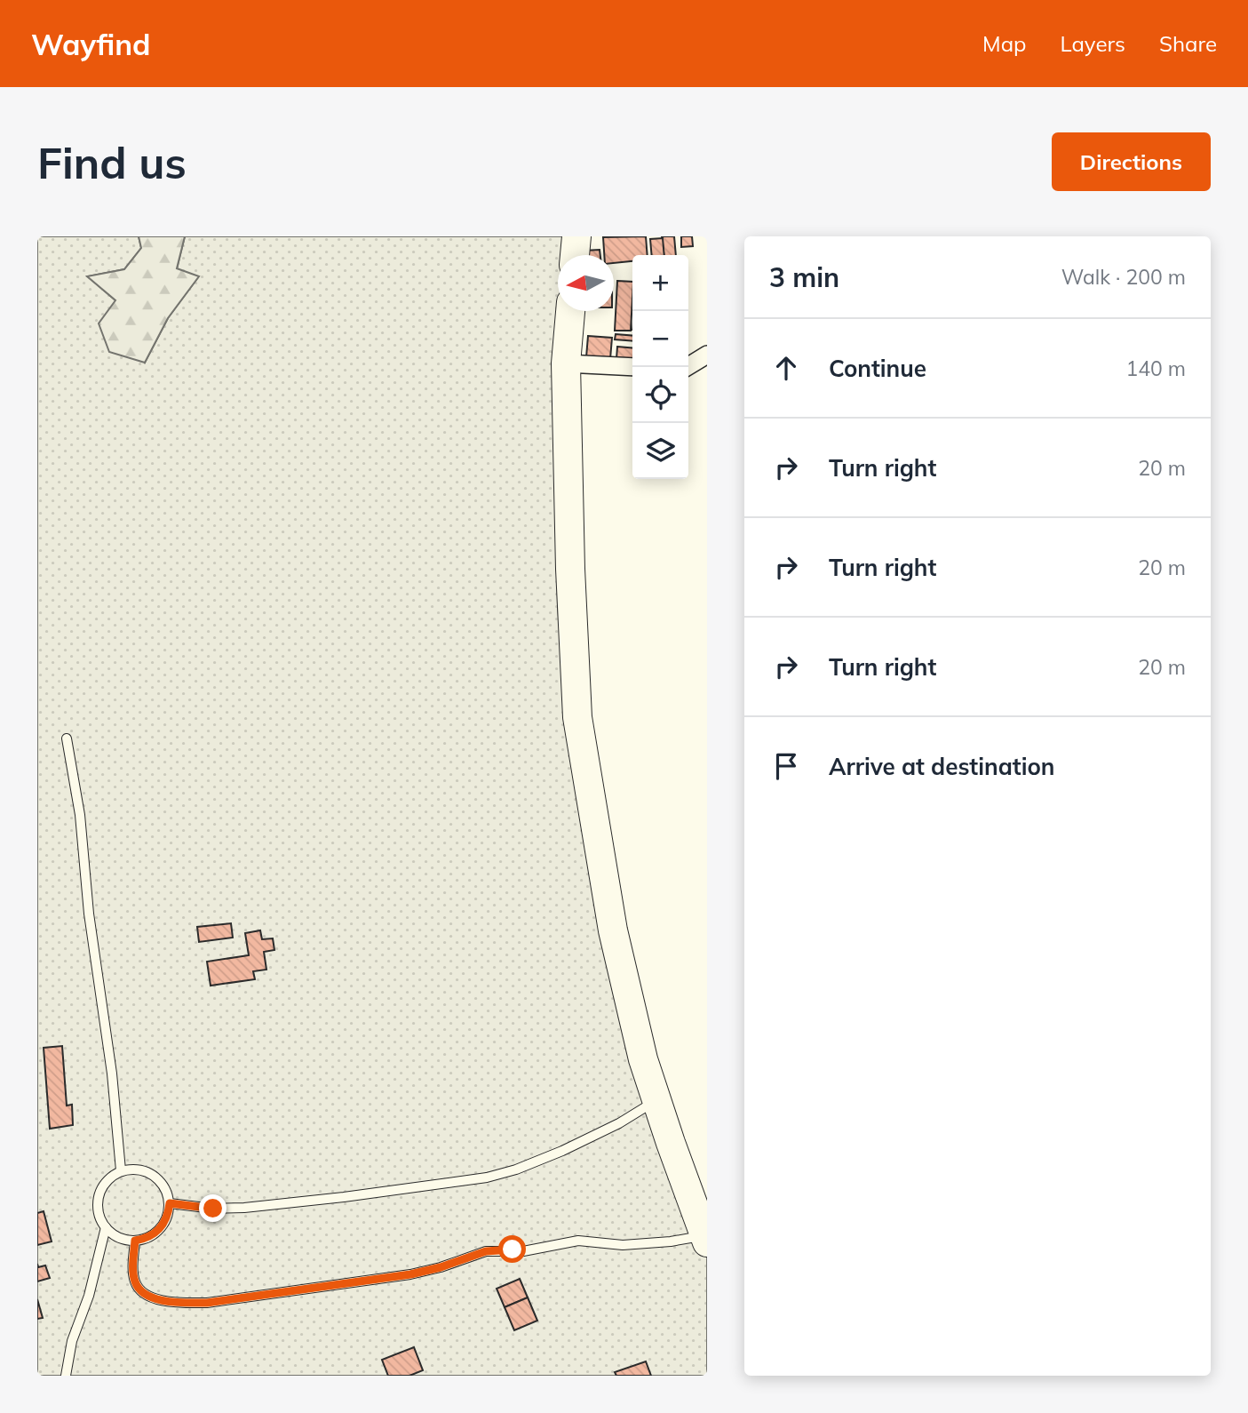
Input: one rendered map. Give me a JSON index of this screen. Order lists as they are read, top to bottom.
{
  "north": "left",
  "page": {
    "header": "Wayfind",
    "nav": ["Map", "Layers", "Share"],
    "buttons": "Directions",
    "title": "Find us",
    "heading": ["3 min", "Walk · 200 m"],
    "map_buttons": ["+", "−"],
    "list": [
      ["Continue", "140 m"],
      ["Turn right", "20 m"],
      ["Turn right", "20 m"],
      ["Turn right", "20 m"],
      "Arrive at destination"
    ]
  }
}
